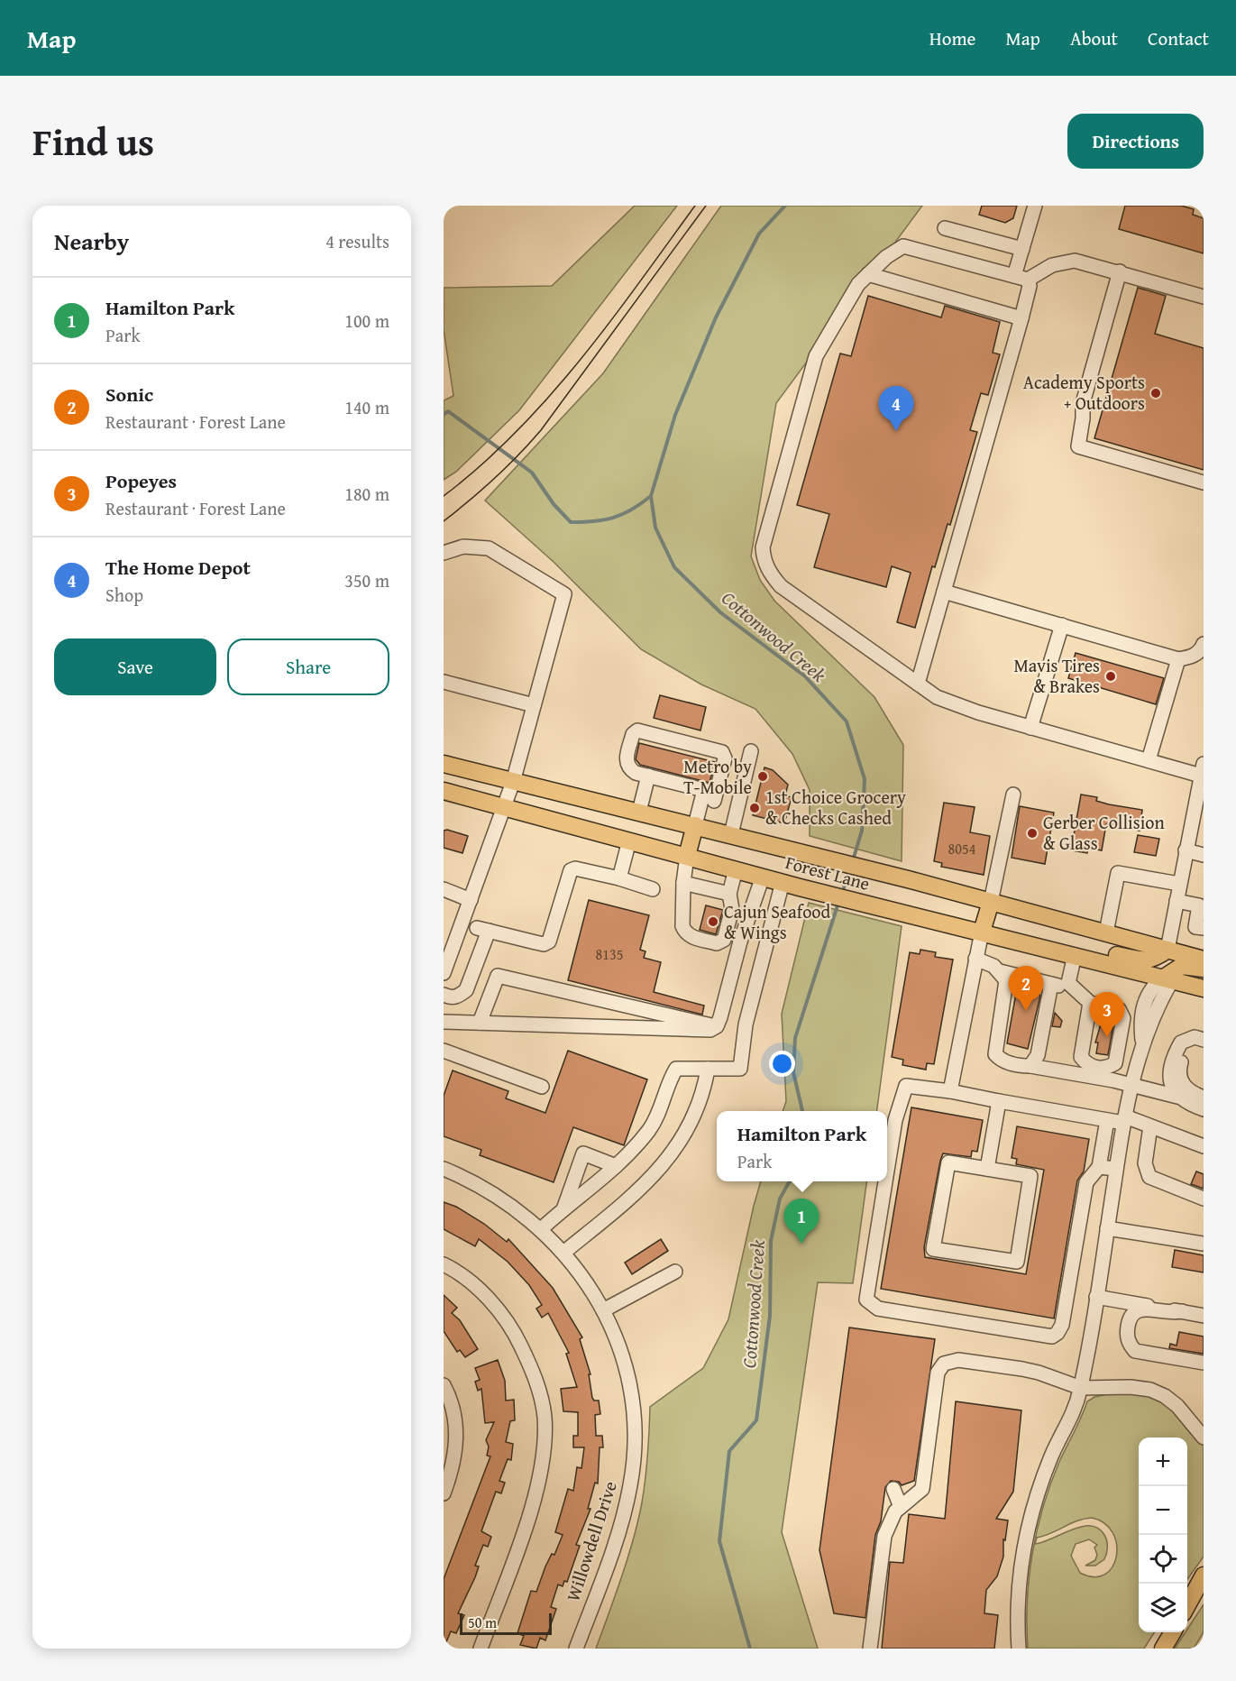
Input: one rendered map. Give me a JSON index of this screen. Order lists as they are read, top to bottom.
{
  "streets": {
    "main road": ["Forest Lane"],
    "street": ["Willowdell Drive"]
  },
  "water": ["Cottonwood Creek"],
  "places": [
    "Academy Sports + Outdoors",
    "Mavis Tires & Brakes",
    "Metro by T-Mobile",
    "1st Choice Grocery & Checks Cashed",
    "Gerber Collision & Glass",
    "Cajun Seafood & Wings"
  ],
  "house_numbers": ["8054", "8135"],
  "scale_bar": "50 m",
  "page": {
    "header": "Map",
    "nav": [
      "Home",
      "Map",
      "About",
      "Contact"
    ],
    "title": "Find us",
    "buttons": [
      "Directions",
      ["Save", "Share"]
    ],
    "heading": ["Nearby", "4 results"],
    "list": [
      {
        "mark": "1",
        "name": "Hamilton Park",
        "note": "Park",
        "value": "100 m"
      },
      {
        "mark": "2",
        "name": "Sonic",
        "note": "Restaurant · Forest Lane",
        "value": "140 m"
      },
      {
        "mark": "3",
        "name": "Popeyes",
        "note": "Restaurant · Forest Lane",
        "value": "180 m"
      },
      {
        "mark": "4",
        "name": "The Home Depot",
        "note": "Shop",
        "value": "350 m"
      }
    ],
    "pins": [
      "4",
      "2",
      "3",
      "1"
    ],
    "popup": ["Hamilton Park", "Park"],
    "map_buttons": ["+", "−"],
    "scale": "50 m"
  }
}
